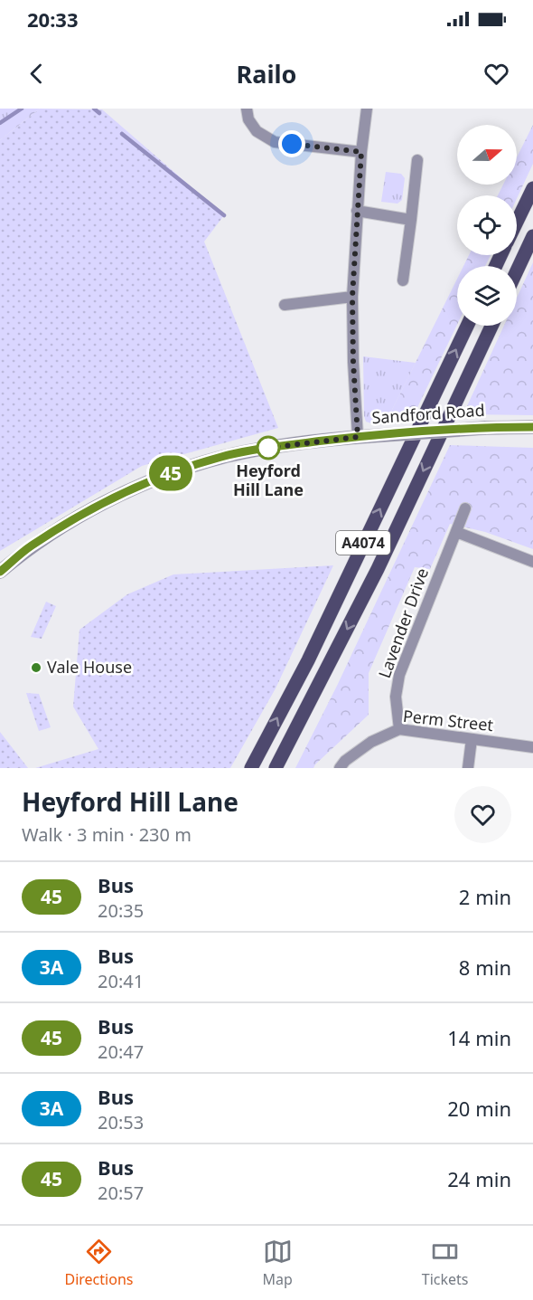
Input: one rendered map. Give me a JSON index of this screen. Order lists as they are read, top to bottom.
{
  "streets": {
    "main road": ["A4074"],
    "street": ["Sandford Road", "Lavender Drive", "Perm Street"]
  },
  "crossings": [
    ["Lavender Drive", "Perm Street"]
  ],
  "places": ["Heyford Hill Lane", "Vale House"],
  "lines": ["bus line 45"],
  "north": "right",
  "page": {
    "status": "20:33",
    "header": "Railo",
    "on_map": "45",
    "heading": ["Heyford Hill Lane", "Walk · 3 min · 230 m"],
    "list": [
      {
        "mark": "45",
        "name": "Bus",
        "note": "20:35",
        "value": "2 min"
      },
      {
        "mark": "3A",
        "name": "Bus",
        "note": "20:41",
        "value": "8 min"
      },
      {
        "mark": "45",
        "name": "Bus",
        "note": "20:47",
        "value": "14 min"
      },
      {
        "mark": "3A",
        "name": "Bus",
        "note": "20:53",
        "value": "20 min"
      },
      {
        "mark": "45",
        "name": "Bus",
        "note": "20:57",
        "value": "24 min"
      }
    ],
    "tabs": ["Directions", "Map", "Tickets"]
  }
}
